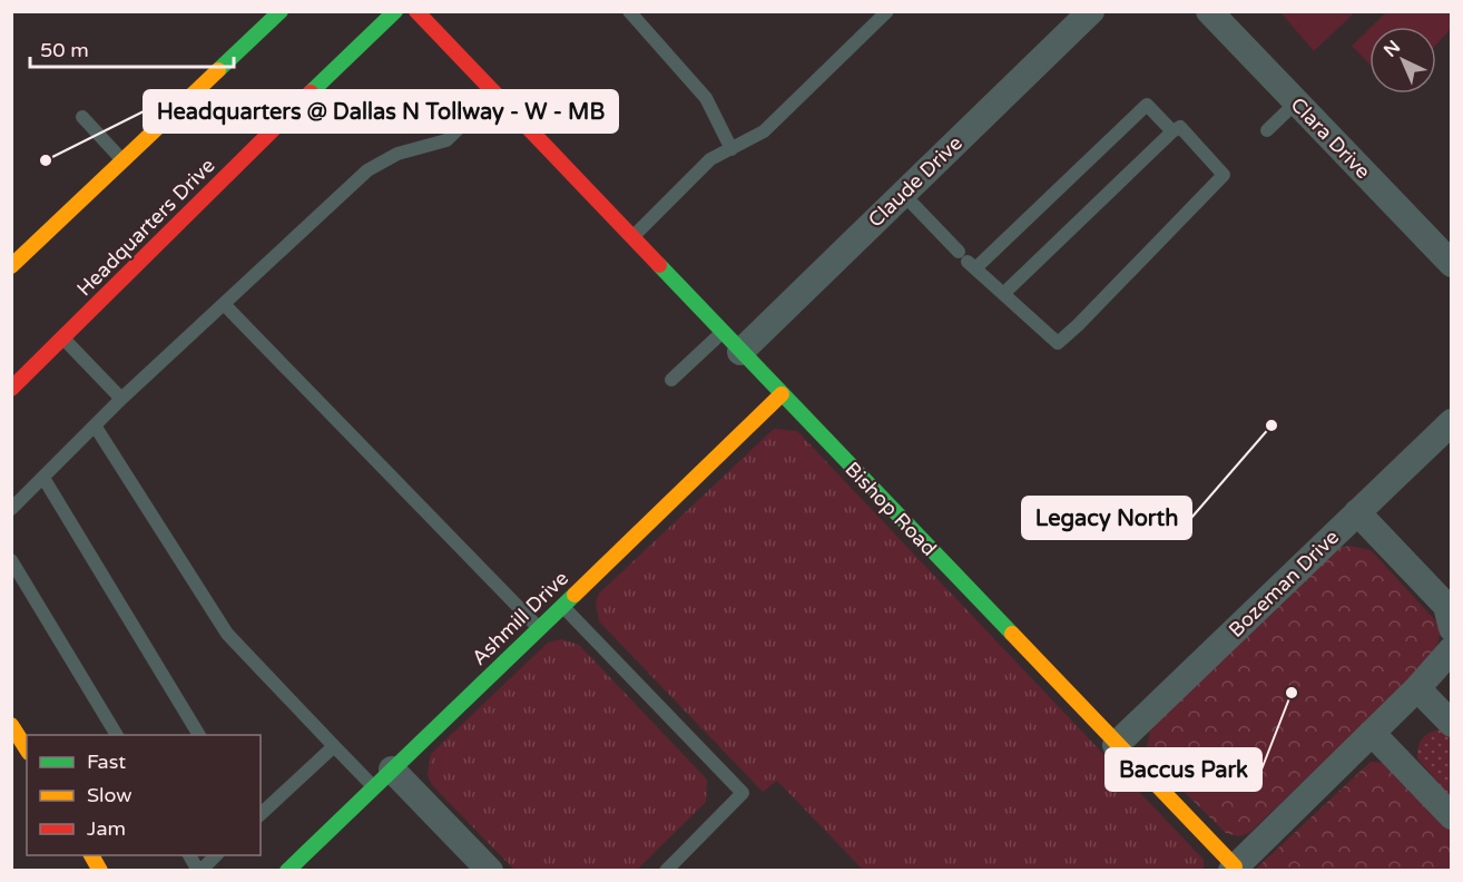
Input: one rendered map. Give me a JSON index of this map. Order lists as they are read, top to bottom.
{
  "streets": {
    "street": [
      "Clara Drive",
      "Claude Drive",
      "Headquarters Drive",
      "Bishop Road",
      "Bozeman Drive",
      "Ashmill Drive"
    ]
  },
  "crossings": [
    ["Claude Drive", "Bishop Road"],
    ["Bishop Road", "Bozeman Drive"],
    ["Bishop Road", "Ashmill Drive"]
  ],
  "places": ["Headquarters @ Dallas N Tollway - W - MB", "Legacy North", "Baccus Park"],
  "legend": ["Fast", "Slow", "Jam"],
  "scale_bar": "50 m",
  "north": "top left"
}
